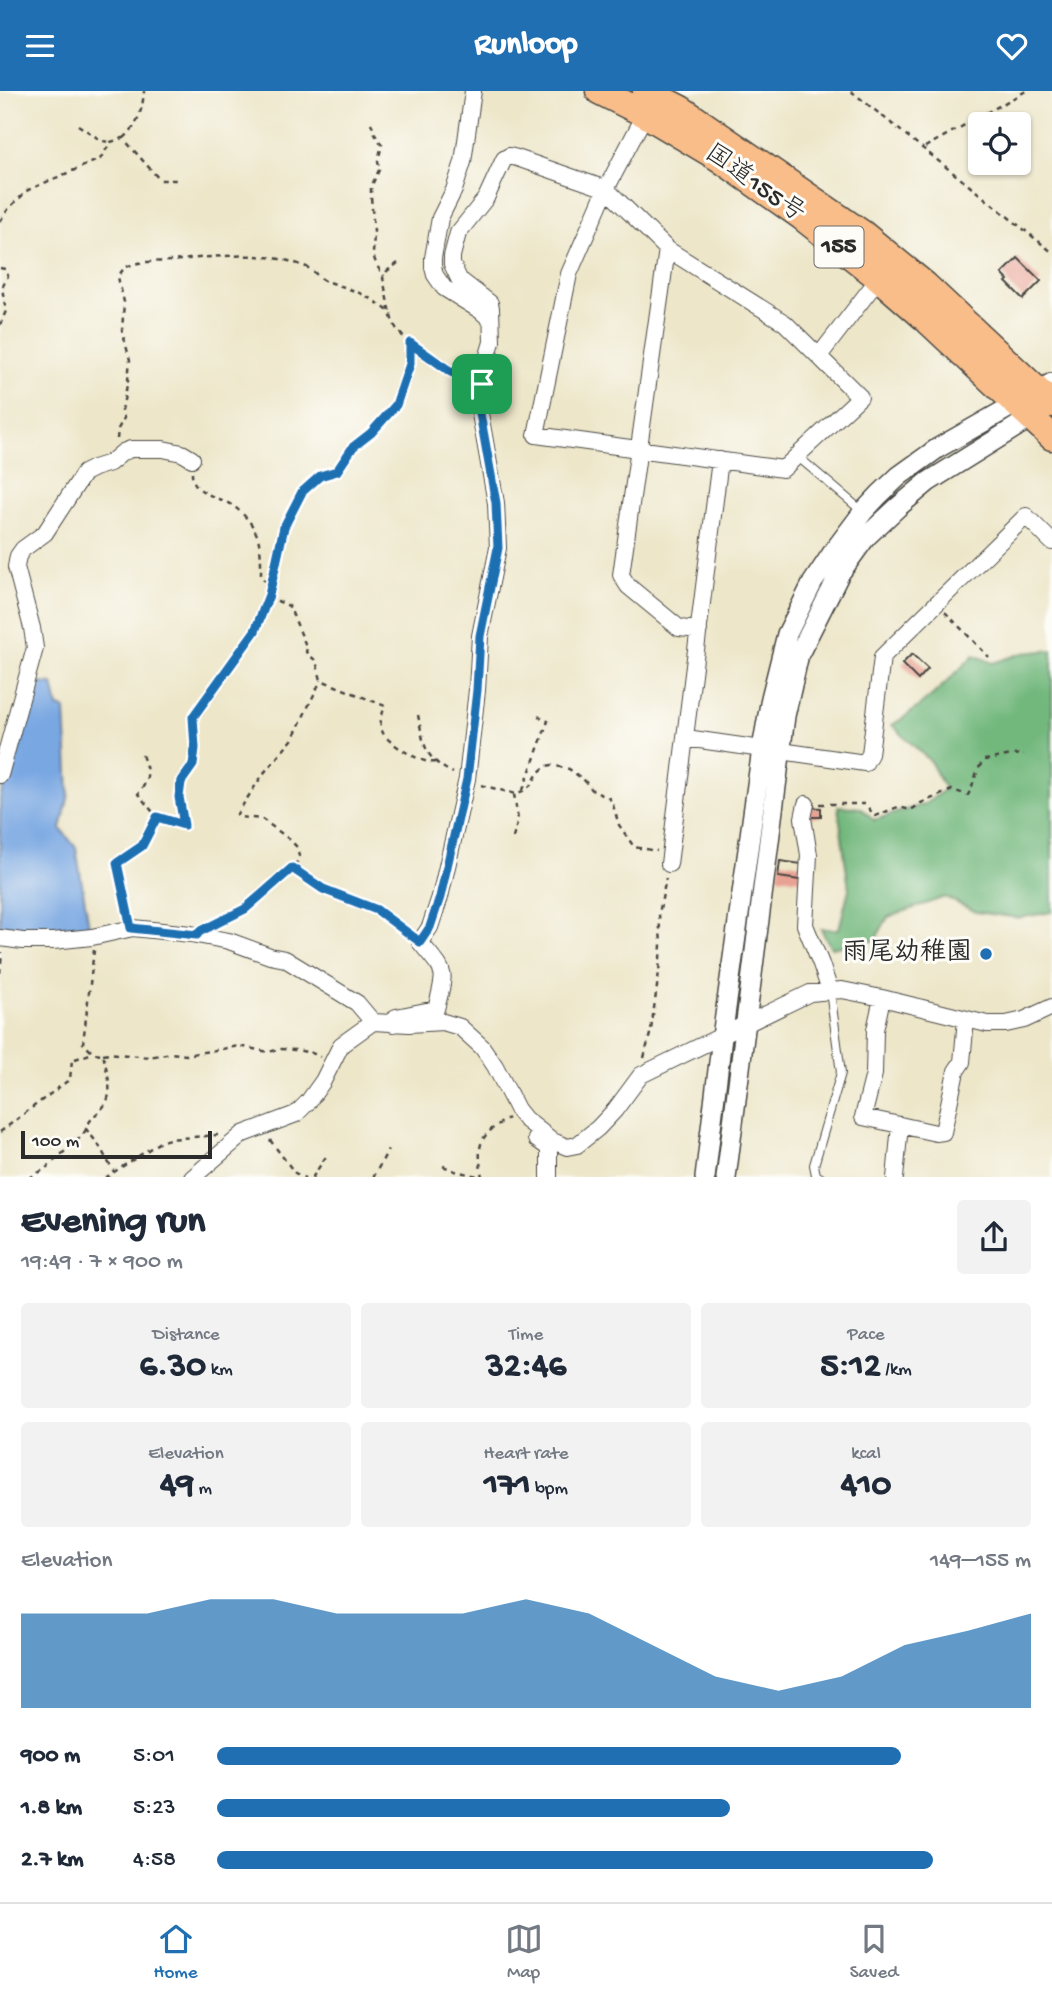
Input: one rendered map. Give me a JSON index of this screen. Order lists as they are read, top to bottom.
{
  "streets": {
    "highway": ["国道155号", "155"]
  },
  "places": ["雨尾幼稚園"],
  "scale_bar": "100 m",
  "page": {
    "header": "Runloop",
    "scale": "100 m",
    "heading": ["Evening run", "19:49 · 7 × 900 m"],
    "stats": [
      ["Distance", "6.30 km"],
      ["Time", "32:46"],
      ["Pace", "5:12 /km"],
      ["Elevation", "49 m"],
      ["Heart rate", "171 bpm"],
      ["kcal", "410"]
    ],
    "chart": ["Elevation", "149–155 m"],
    "list": [
      {
        "name": "900 m",
        "note": "5:01"
      },
      {
        "name": "1.8 km",
        "note": "5:23"
      },
      {
        "name": "2.7 km",
        "note": "4:58"
      }
    ],
    "tabs": ["Home", "Map", "Saved"]
  }
}
